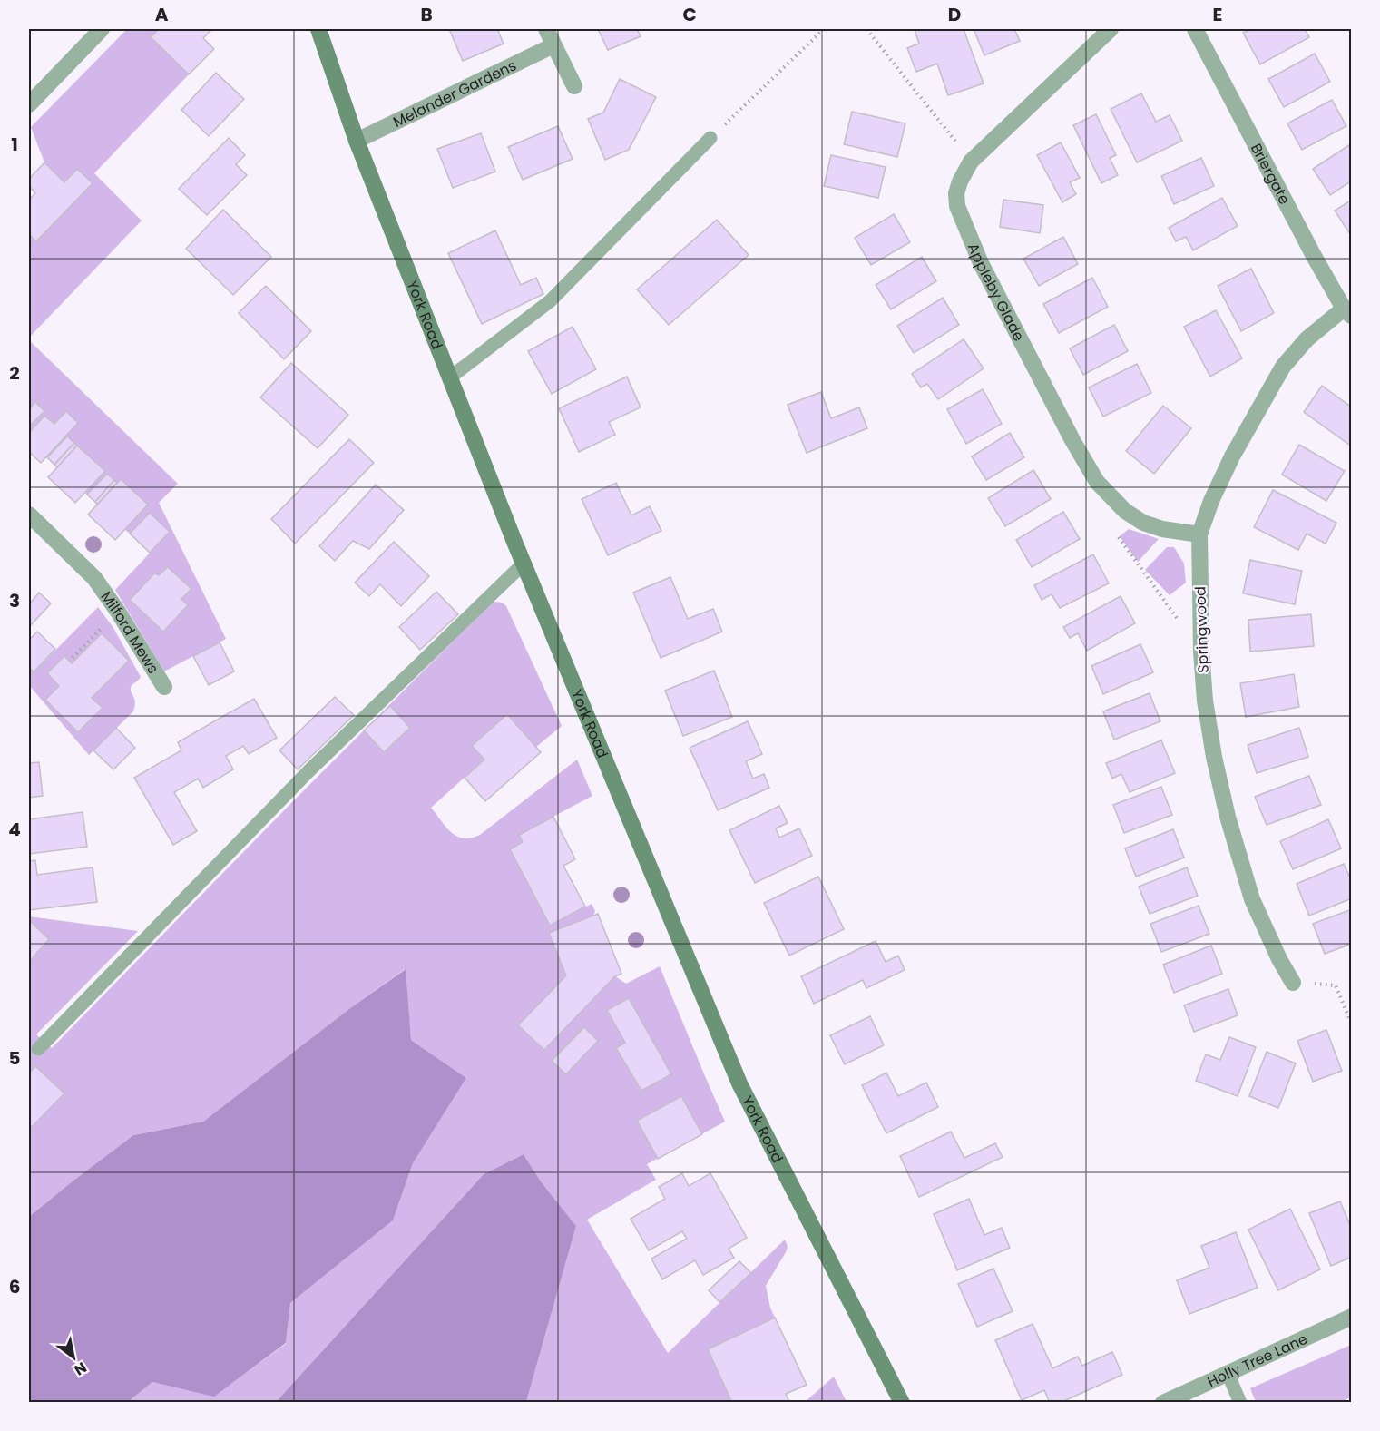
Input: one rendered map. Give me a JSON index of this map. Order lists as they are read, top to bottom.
{
  "streets": {
    "street": [
      "Melander Gardens",
      "Briergate",
      "Appleby Glade",
      "York Road",
      "Springwood",
      "Milford Mews",
      "Holly Tree Lane"
    ]
  },
  "crossings": [
    ["Melander Gardens", "York Road"],
    ["Briergate", "Springwood"],
    ["Appleby Glade", "Springwood"]
  ],
  "north": "bottom right",
  "grid": {
    "columns": [
      "A",
      "B",
      "C",
      "D",
      "E"
    ],
    "rows": [
      "1",
      "2",
      "3",
      "4",
      "5",
      "6"
    ]
  }
}
